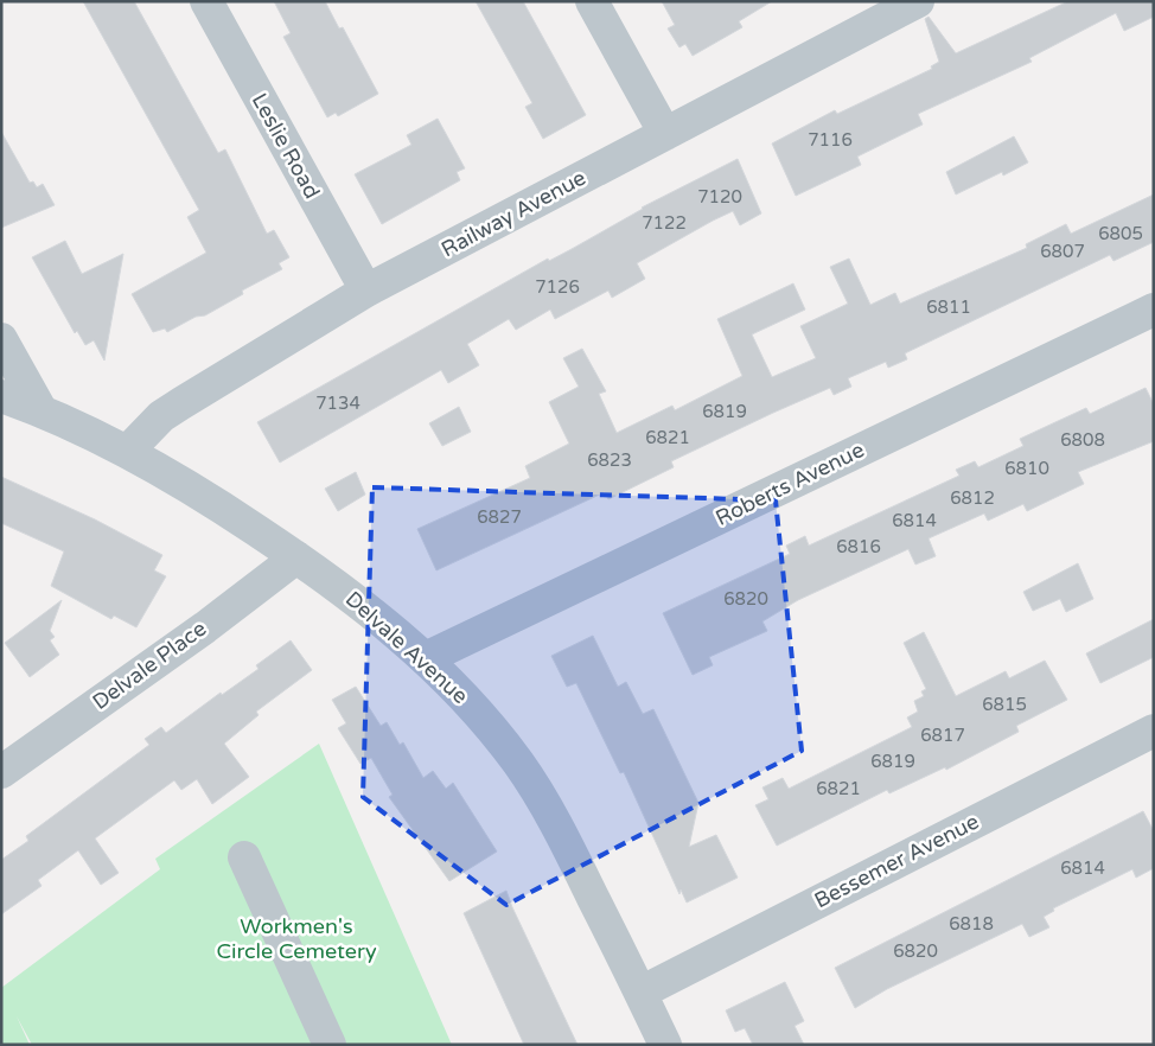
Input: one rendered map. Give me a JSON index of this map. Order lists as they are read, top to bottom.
{
  "streets": {
    "street": [
      "Leslie Road",
      "Railway Avenue",
      "Roberts Avenue",
      "Delvale Avenue",
      "Delvale Place",
      "Bessemer Avenue"
    ]
  },
  "crossings": [
    ["Leslie Road", "Railway Avenue"],
    ["Railway Avenue", "Delvale Avenue"],
    ["Roberts Avenue", "Delvale Avenue"],
    ["Delvale Avenue", "Delvale Place"],
    ["Delvale Avenue", "Bessemer Avenue"]
  ],
  "parks": ["Workmen's Circle Cemetery"],
  "house_numbers": [
    "7116",
    "7120",
    "7122",
    "6805",
    "6807",
    "7126",
    "6811",
    "7134",
    "6819",
    "6821",
    "6808",
    "6823",
    "6810",
    "6812",
    "6827",
    "6814",
    "6816",
    "6820",
    "6815",
    "6817",
    "6819",
    "6821",
    "6814",
    "6818",
    "6820"
  ]
}
